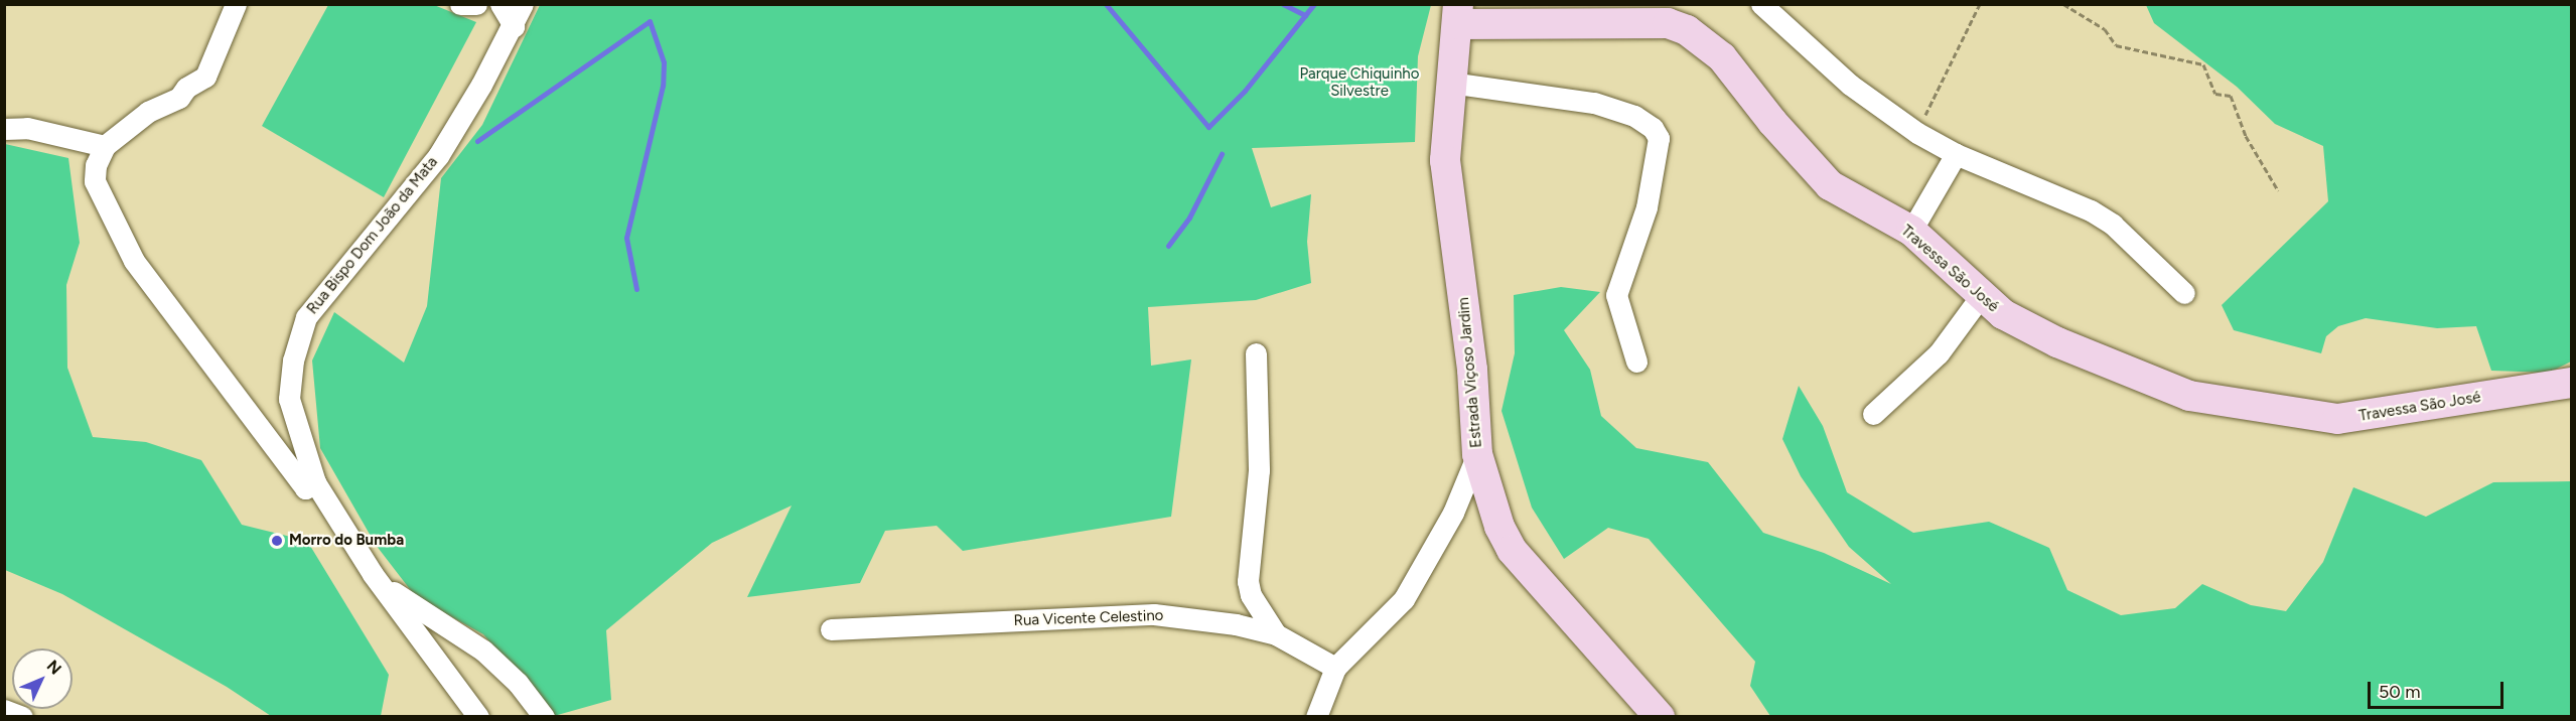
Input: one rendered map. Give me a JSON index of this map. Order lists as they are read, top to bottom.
{
  "streets": {
    "street": [
      "Rua Bispo Dom João da Mata",
      "Travessa São José",
      "Estrada Viçoso Jardim",
      "Rua Vicente Celestino"
    ]
  },
  "crossings": [
    ["Travessa São José", "Estrada Viçoso Jardim"]
  ],
  "parks": ["Parque Chiquinho Silvestre"],
  "places": ["Morro do Bumba"],
  "scale_bar": "50 m",
  "north": "top right"
}
